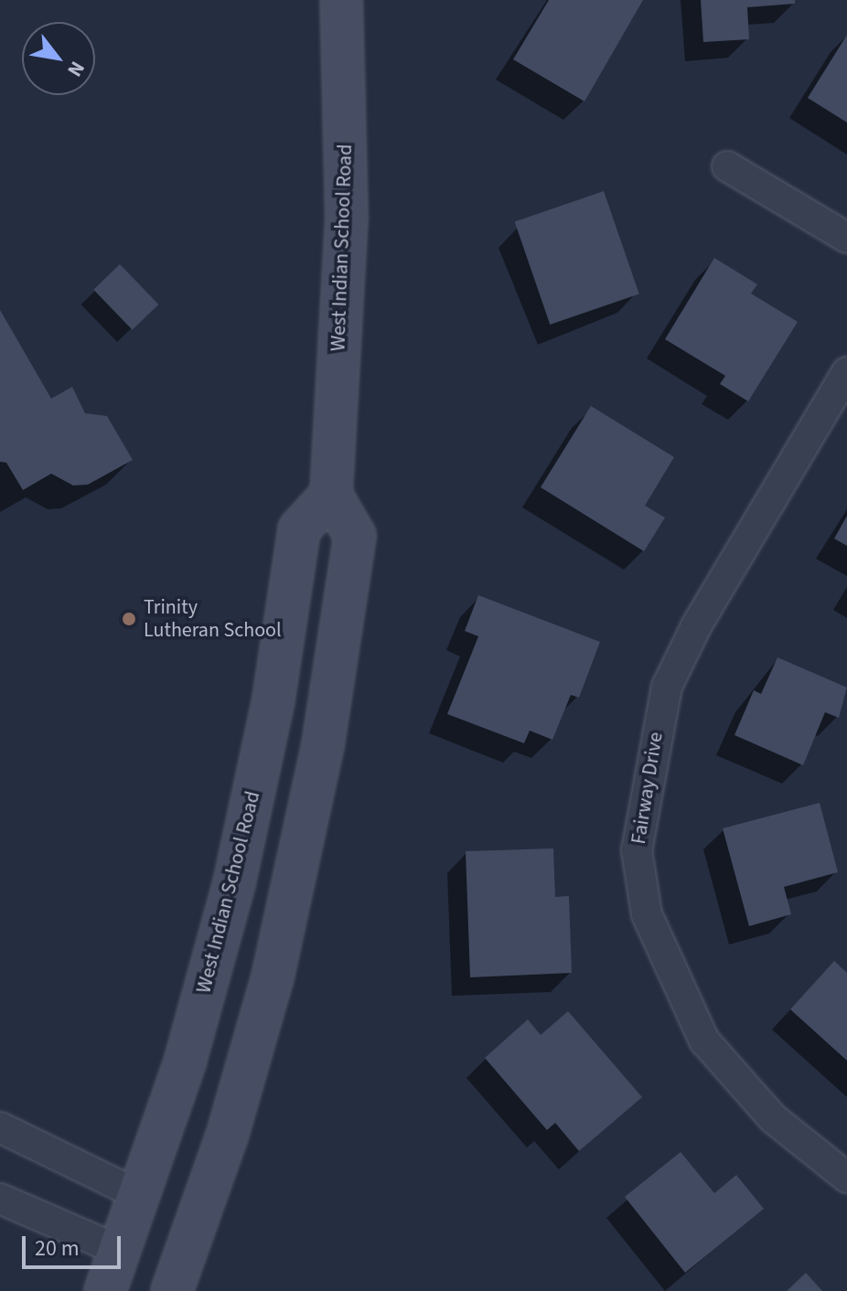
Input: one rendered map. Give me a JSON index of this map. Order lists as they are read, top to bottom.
{
  "streets": {
    "main road": ["West Indian School Road"],
    "street": ["Fairway Drive"]
  },
  "places": ["Trinity Lutheran School"],
  "scale_bar": "20 m",
  "north": "bottom right"
}
